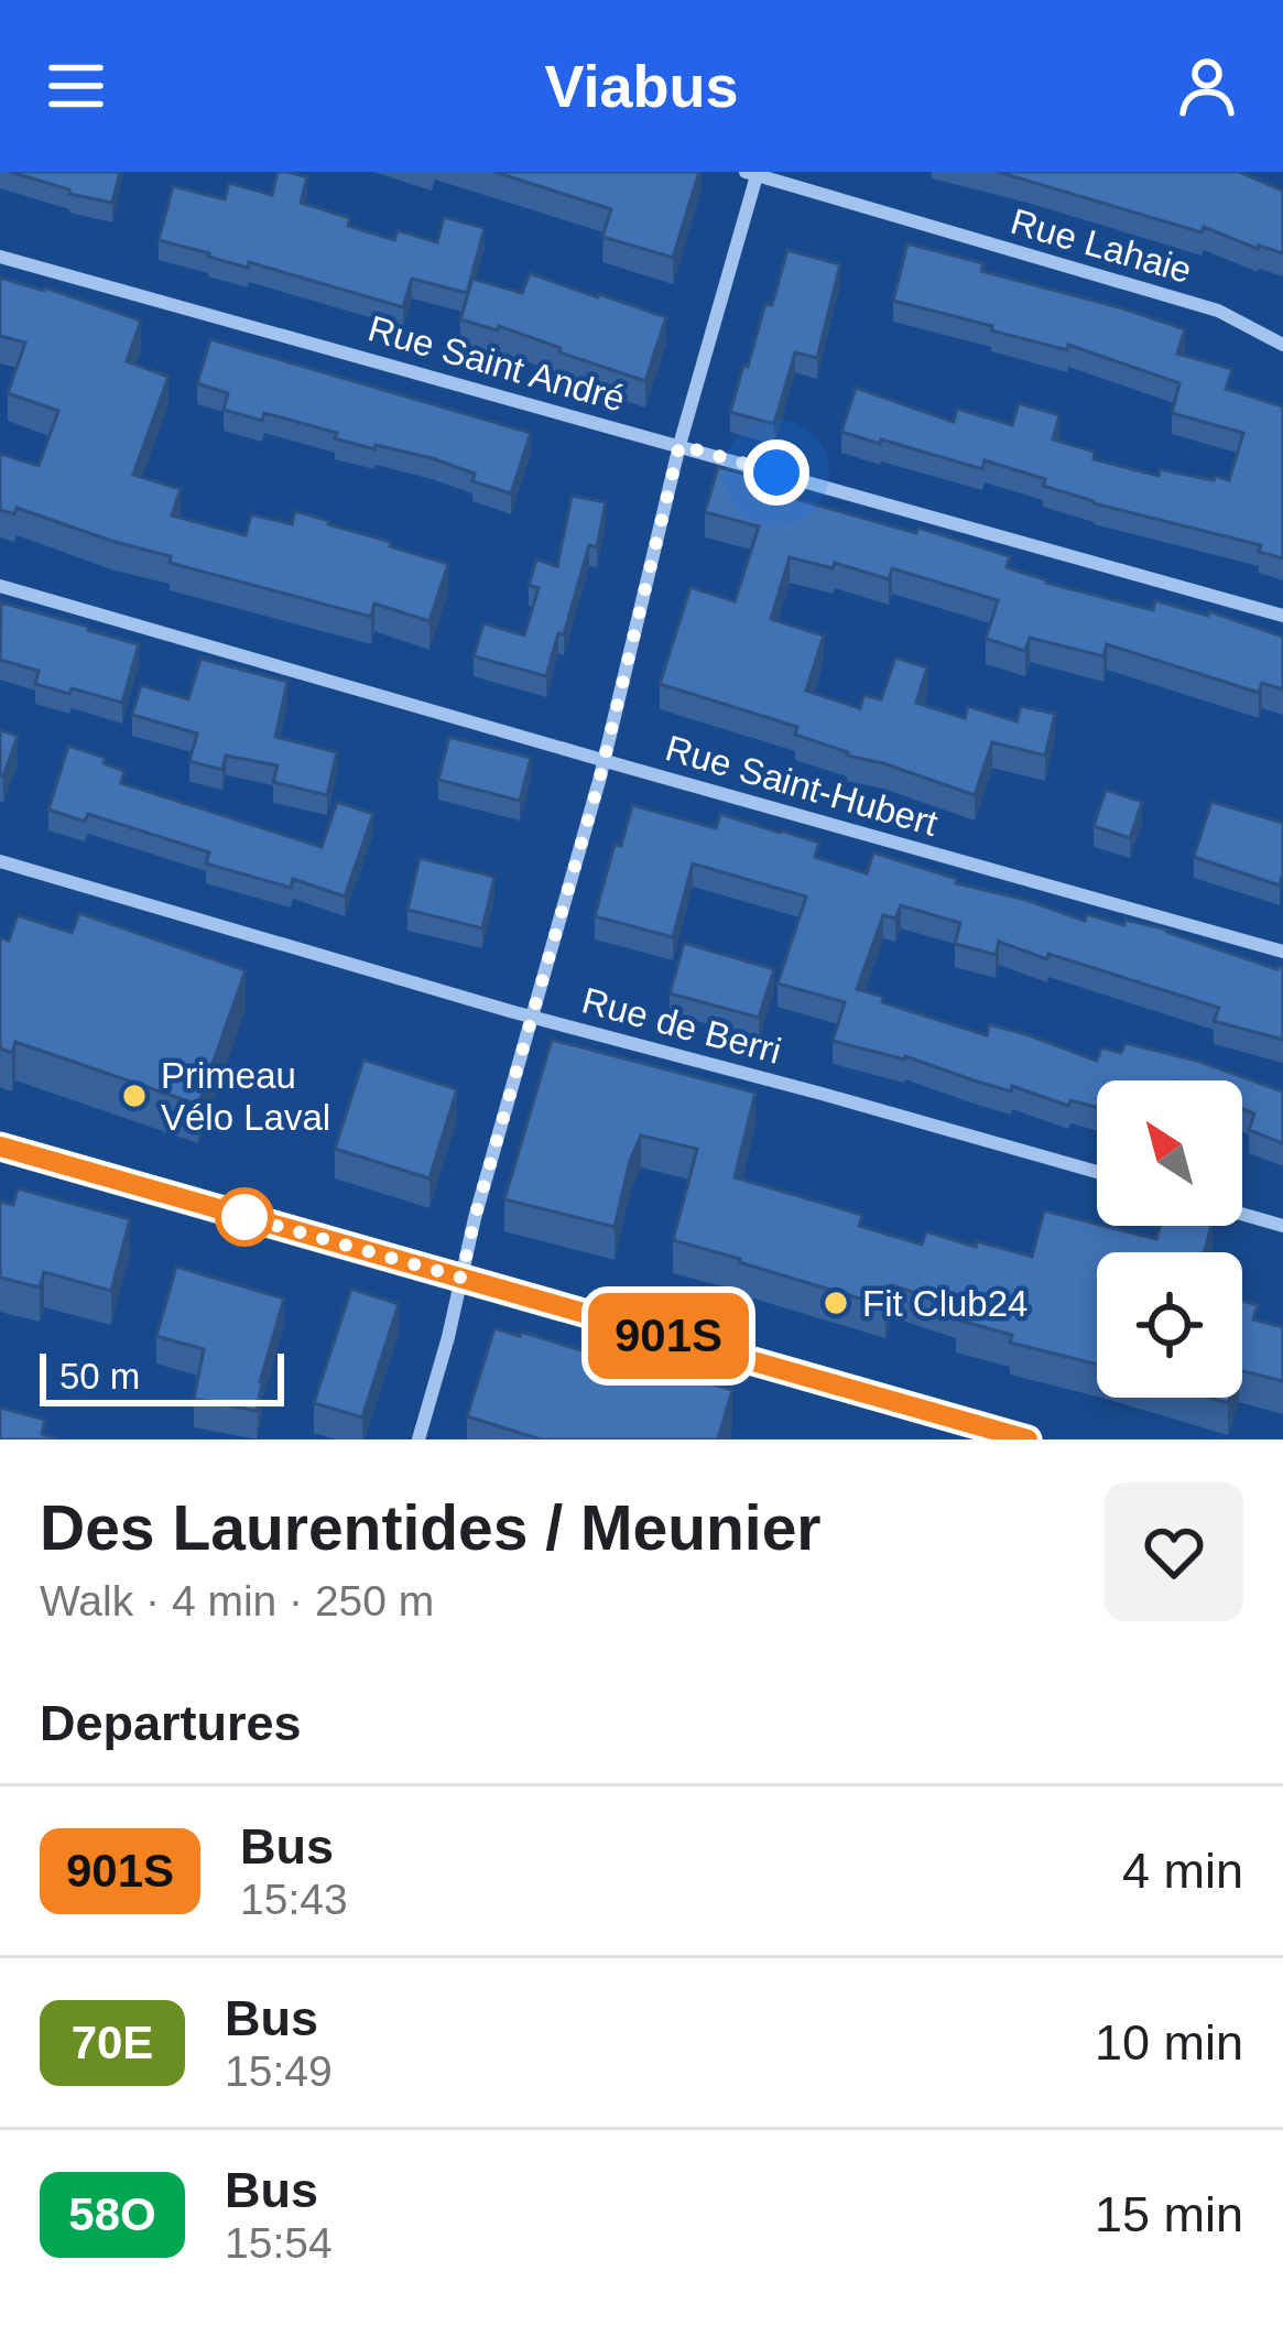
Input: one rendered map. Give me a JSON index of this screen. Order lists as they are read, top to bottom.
{
  "streets": {
    "street": [
      "Rue Lahaie",
      "Rue Saint André",
      "Rue Saint-Hubert",
      "Rue de Berri"
    ]
  },
  "places": ["Primeau Vélo Laval", "Fit Club24"],
  "lines": ["bus line 901S"],
  "scale_bar": "50 m",
  "north": "top left",
  "page": {
    "header": "Viabus",
    "on_map": "901S",
    "scale": "50 m",
    "heading": [
      ["Des Laurentides / Meunier", "Walk · 4 min · 250 m"],
      "Departures"
    ],
    "list": [
      {
        "mark": "901S",
        "name": "Bus",
        "note": "15:43",
        "value": "4 min"
      },
      {
        "mark": "70E",
        "name": "Bus",
        "note": "15:49",
        "value": "10 min"
      },
      {
        "mark": "58O",
        "name": "Bus",
        "note": "15:54",
        "value": "15 min"
      }
    ]
  }
}
